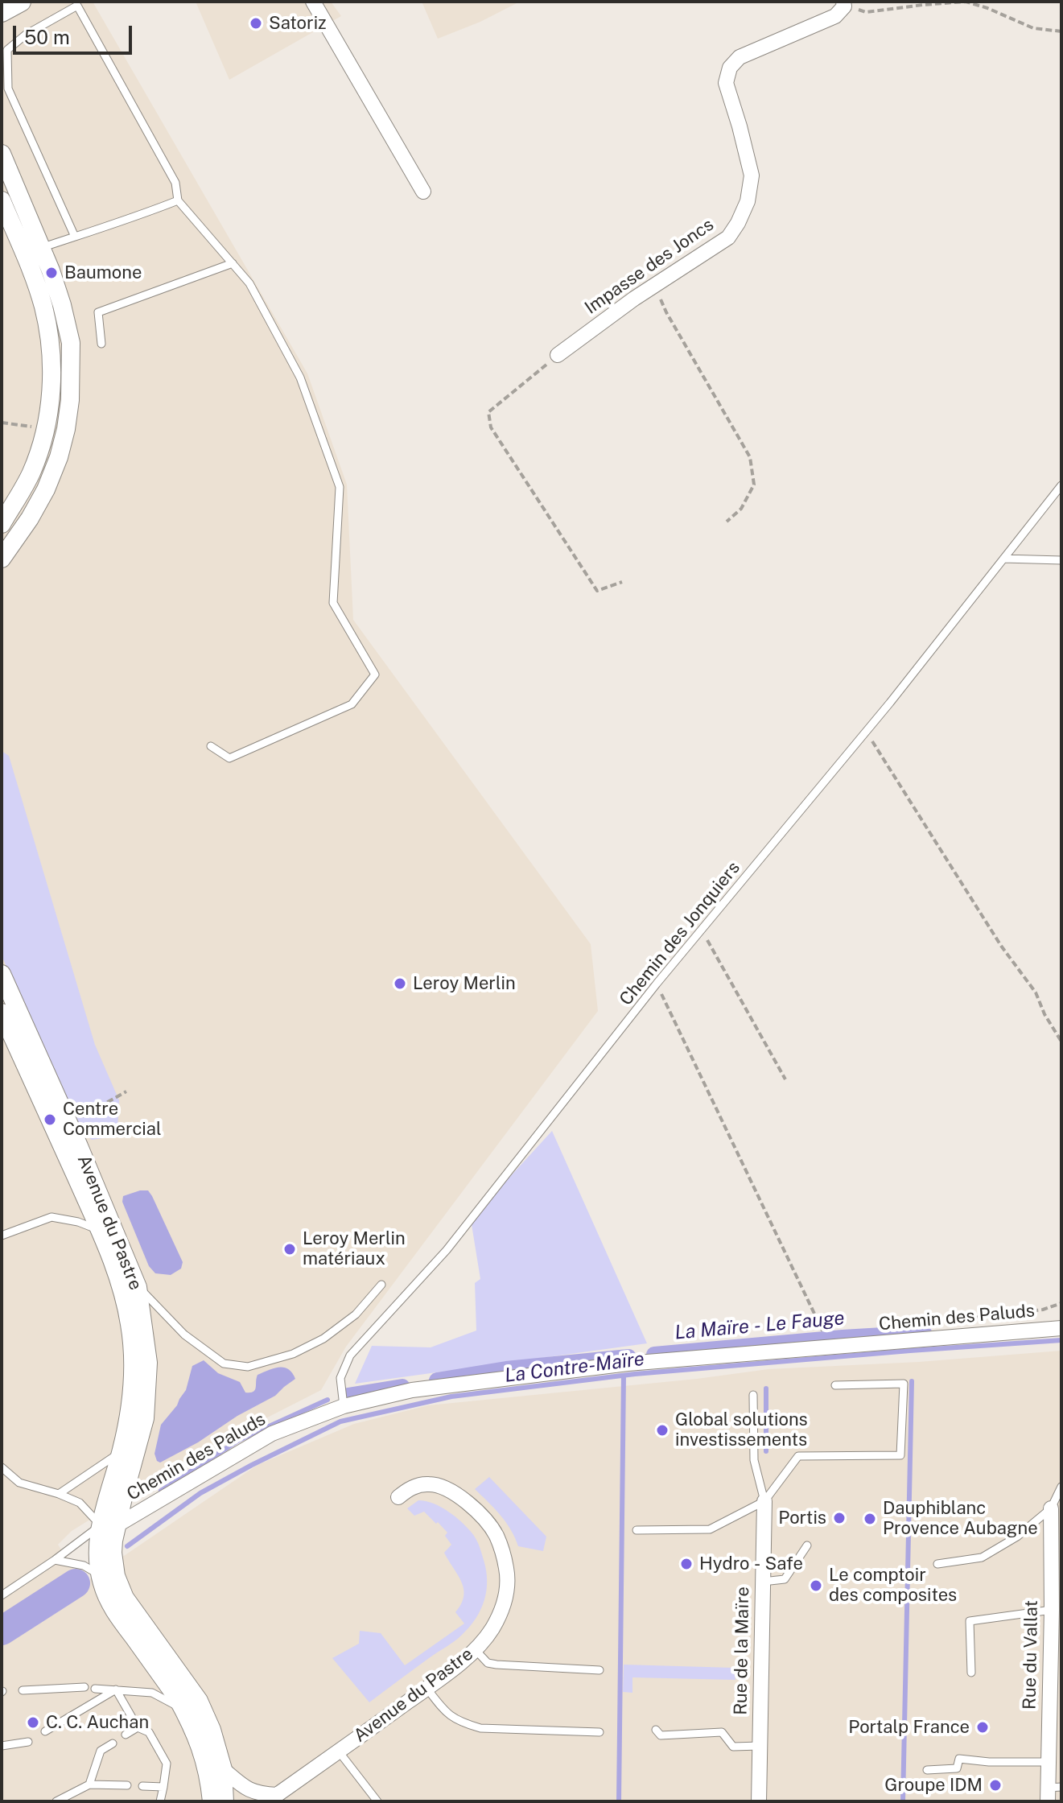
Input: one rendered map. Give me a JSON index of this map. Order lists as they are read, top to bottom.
{
  "streets": {
    "street": [
      "Impasse des Joncs",
      "Avenue du Pastre",
      "Chemin des Paluds",
      "Rue de la Maïre",
      "Rue du Vallat"
    ],
    "lane": ["Chemin des Jonquiers"]
  },
  "crossings": [
    ["Chemin des Jonquiers", "Chemin des Paluds"],
    ["Avenue du Pastre", "Chemin des Paluds"]
  ],
  "water": ["La Maïre - Le Fauge", "La Contre-Maïre"],
  "places": [
    "Satoriz",
    "Baumone",
    "Leroy Merlin",
    "Centre Commercial",
    "Leroy Merlin matériaux",
    "Global solutions investissements",
    "Portis",
    "Dauphiblanc Provence Aubagne",
    "Hydro - Safe",
    "Le comptoir des composites",
    "C. C. Auchan",
    "Portalp France",
    "Groupe IDM"
  ],
  "scale_bar": "50 m"
}
